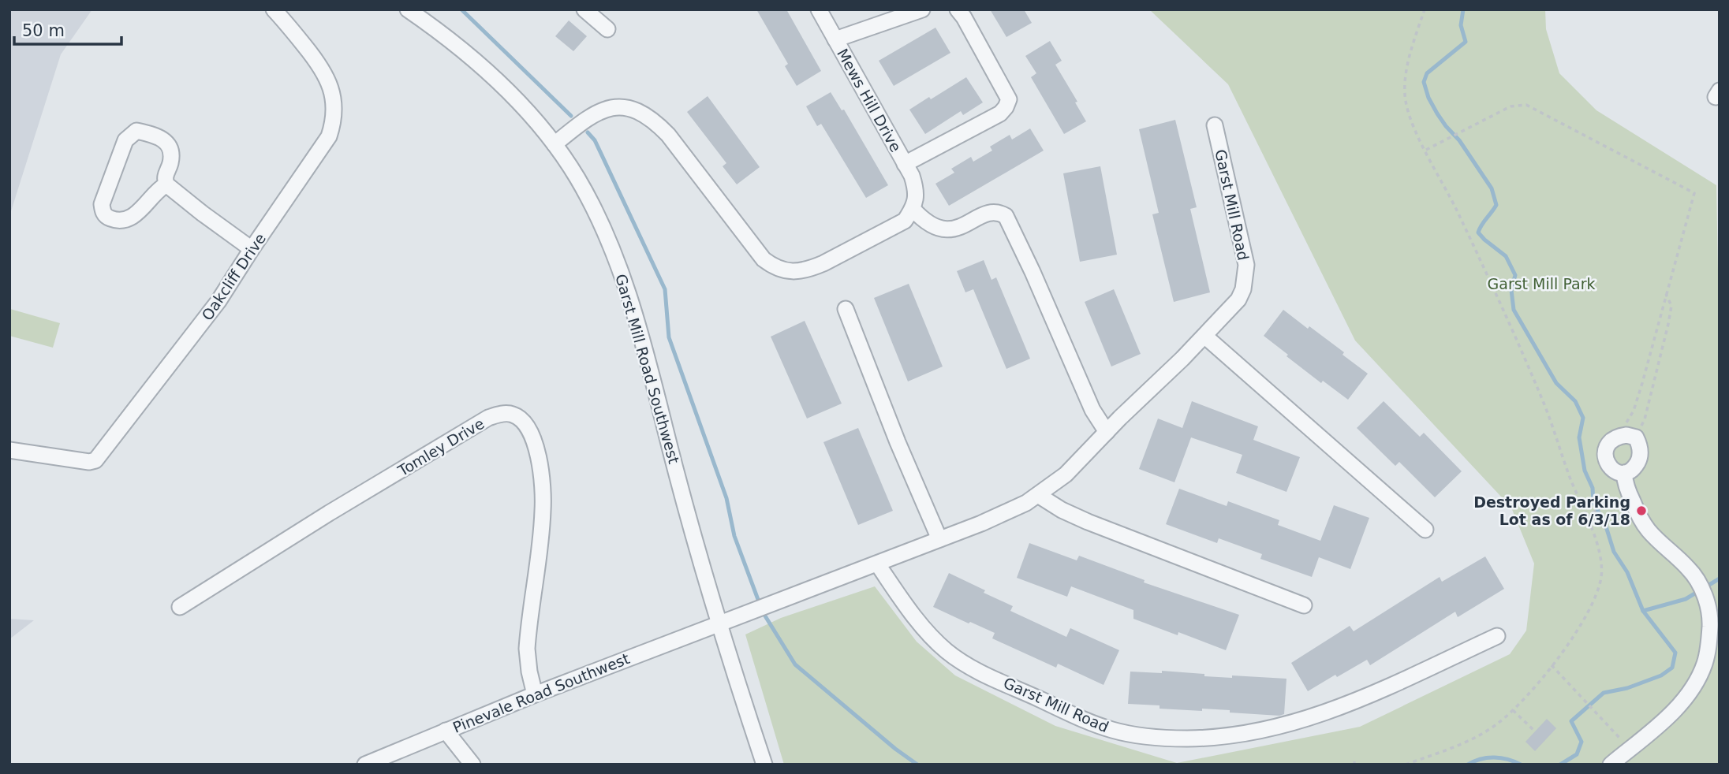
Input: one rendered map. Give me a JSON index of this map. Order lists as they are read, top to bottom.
{
  "streets": {
    "street": [
      "Mews Hill Drive",
      "Garst Mill Road",
      "Oakcliff Drive",
      "Garst Mill Road Southwest",
      "Tomley Drive",
      "Pinevale Road Southwest"
    ]
  },
  "crossings": [
    ["Garst Mill Road", "Garst Mill Road Southwest"],
    ["Garst Mill Road", "Pinevale Road Southwest"],
    ["Garst Mill Road Southwest", "Pinevale Road Southwest"],
    ["Tomley Drive", "Pinevale Road Southwest"]
  ],
  "parks": ["Garst Mill Park"],
  "places": ["Destroyed Parking Lot as of 6/3/18"],
  "scale_bar": "50 m"
}
